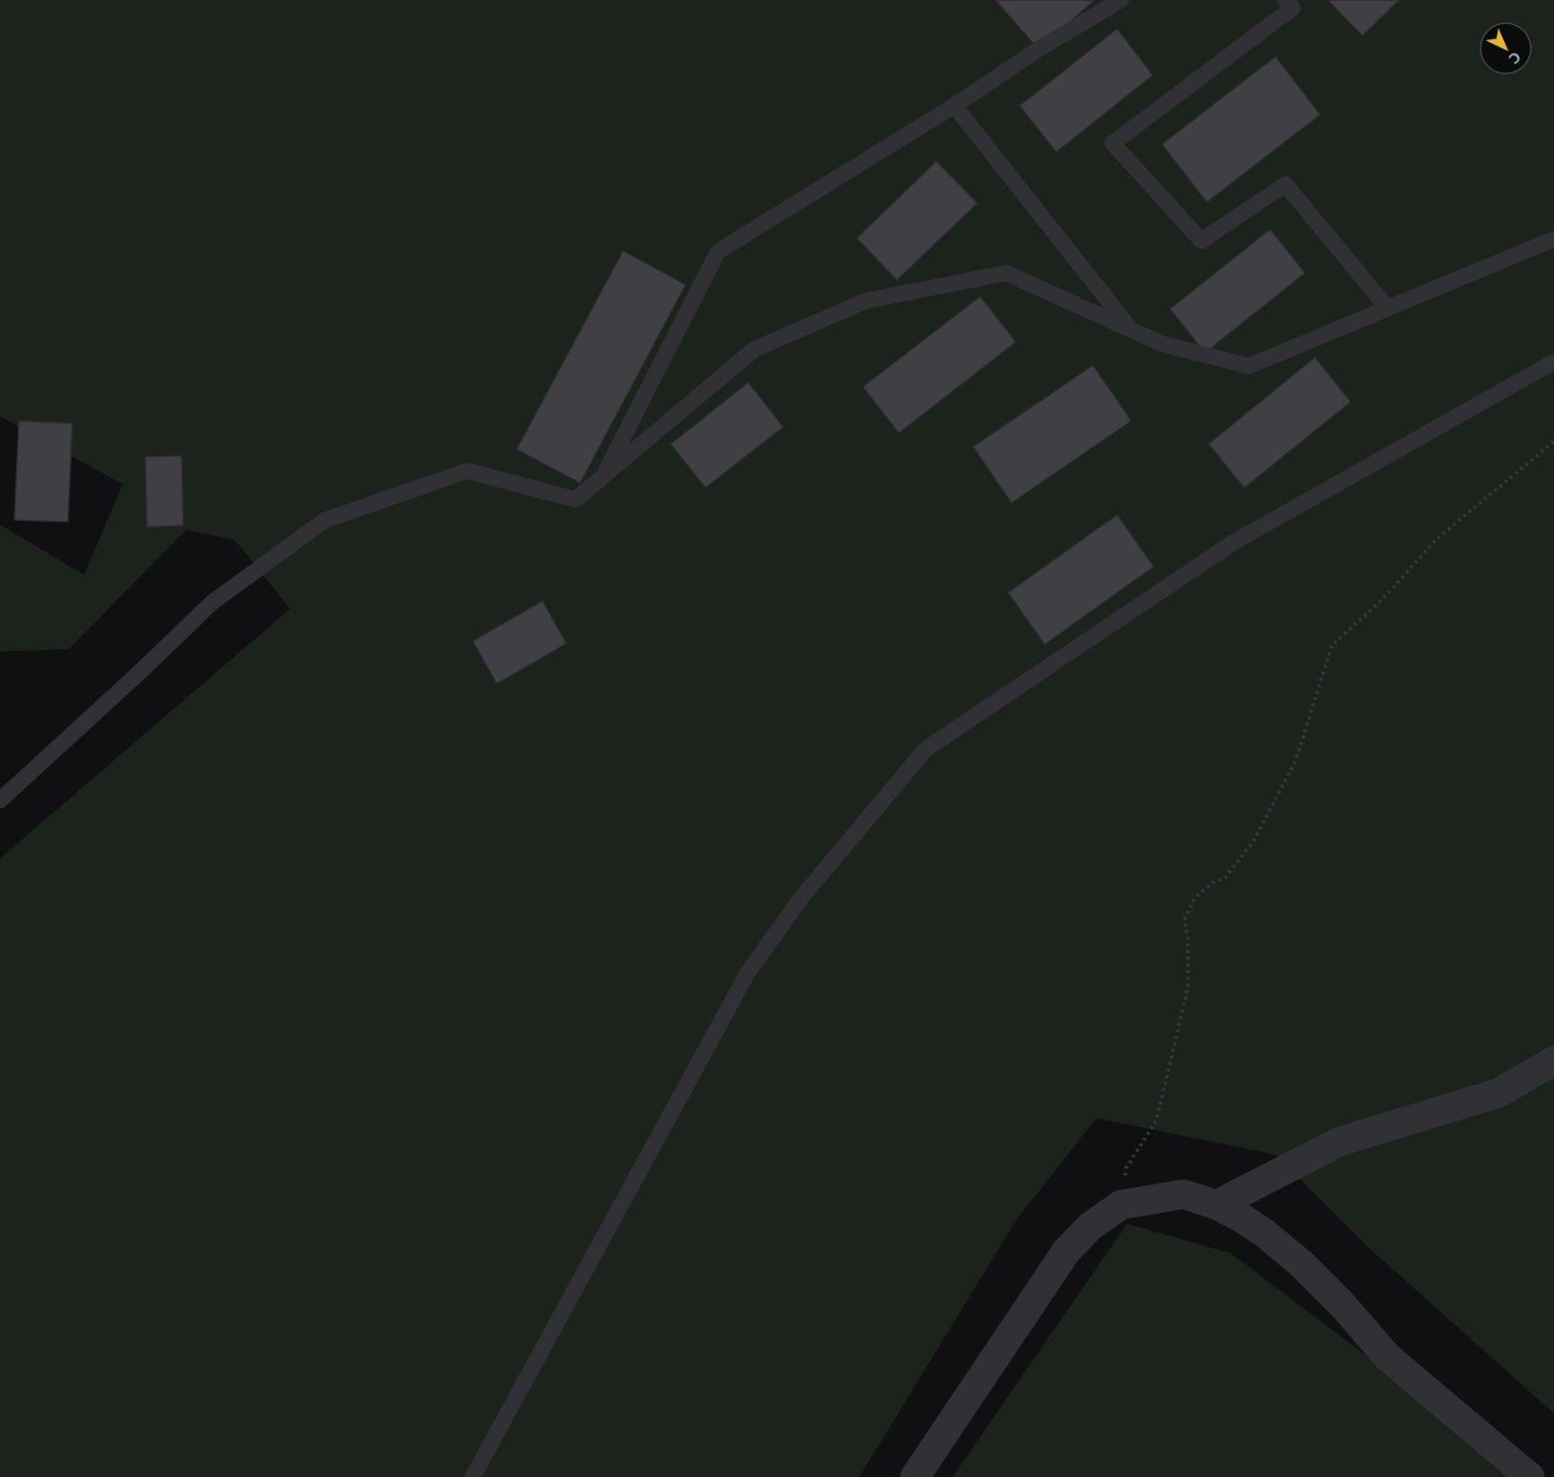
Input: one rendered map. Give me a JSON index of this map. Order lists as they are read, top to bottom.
{
  "north": "bottom right"
}
